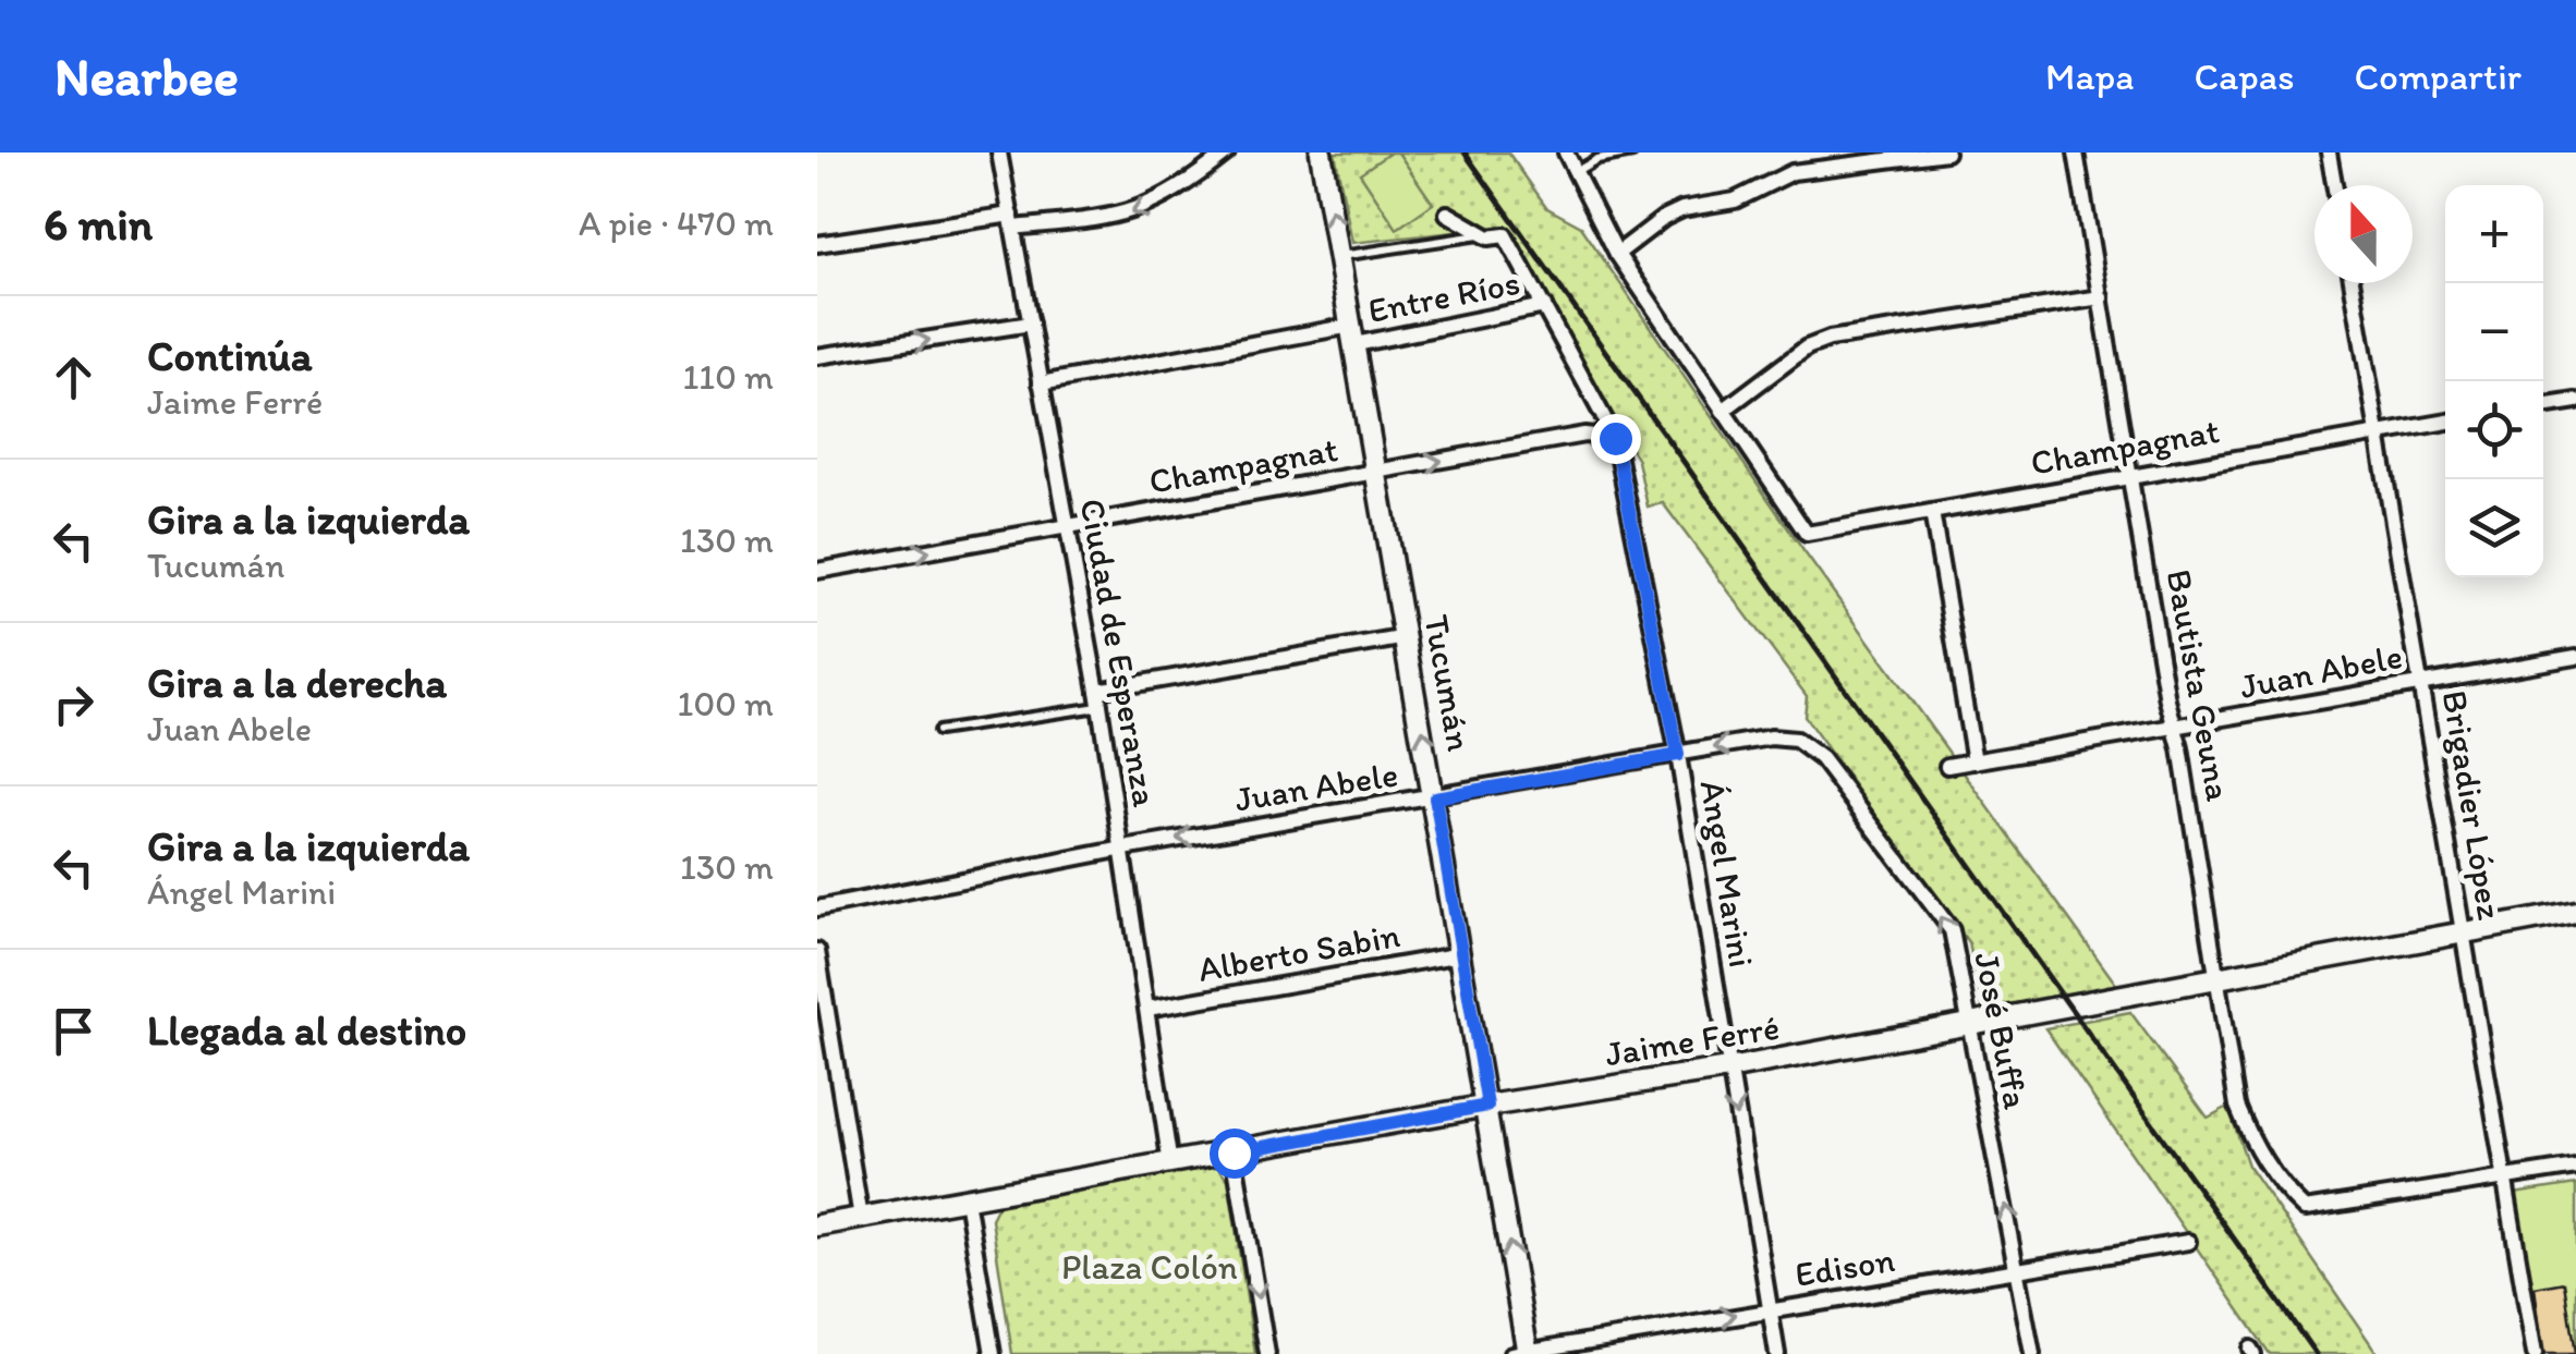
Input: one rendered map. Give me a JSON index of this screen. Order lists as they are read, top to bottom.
{
  "streets": {
    "street": [
      "Entre Ríos",
      "Champagnat",
      "Ciudad de Esperanza",
      "Juan Abele",
      "Tucumán",
      "Bautista Geuna",
      "Brigadier López",
      "Ángel Marini",
      "Alberto Sabin",
      "José Buffa",
      "Jaime Ferré",
      "Edison"
    ]
  },
  "crossings": [
    ["Entre Ríos", "Ciudad de Esperanza"],
    ["Entre Ríos", "Tucumán"],
    ["Entre Ríos", "Ángel Marini"],
    ["Champagnat", "Ciudad de Esperanza"],
    ["Champagnat", "Tucumán"],
    ["Champagnat", "Bautista Geuna"],
    ["Champagnat", "Brigadier López"],
    ["Champagnat", "Ángel Marini"],
    ["Ciudad de Esperanza", "Juan Abele"],
    ["Ciudad de Esperanza", "Alberto Sabin"],
    ["Ciudad de Esperanza", "Jaime Ferré"],
    ["Juan Abele", "Tucumán"],
    ["Juan Abele", "Bautista Geuna"],
    ["Juan Abele", "Brigadier López"],
    ["Juan Abele", "Ángel Marini"],
    ["Juan Abele", "José Buffa"],
    ["Tucumán", "Alberto Sabin"],
    ["Tucumán", "Jaime Ferré"],
    ["Tucumán", "Edison"],
    ["Bautista Geuna", "Brigadier López"],
    ["Bautista Geuna", "Jaime Ferré"],
    ["Brigadier López", "Jaime Ferré"],
    ["Ángel Marini", "Jaime Ferré"],
    ["Ángel Marini", "Edison"],
    ["José Buffa", "Jaime Ferré"],
    ["José Buffa", "Edison"]
  ],
  "one_way": ["Tucumán", "José Buffa", "Edison"],
  "parks": ["Plaza Colón"],
  "north": "top",
  "page": {
    "header": "Nearbee",
    "nav": ["Mapa", "Capas", "Compartir"],
    "heading": ["6 min", "A pie · 470 m"],
    "map_buttons": ["+", "−"],
    "list": [
      ["Continúa", "Jaime Ferré", "110 m"],
      ["Gira a la izquierda", "Tucumán", "130 m"],
      ["Gira a la derecha", "Juan Abele", "100 m"],
      ["Gira a la izquierda", "Ángel Marini", "130 m"],
      "Llegada al destino"
    ]
  }
}
